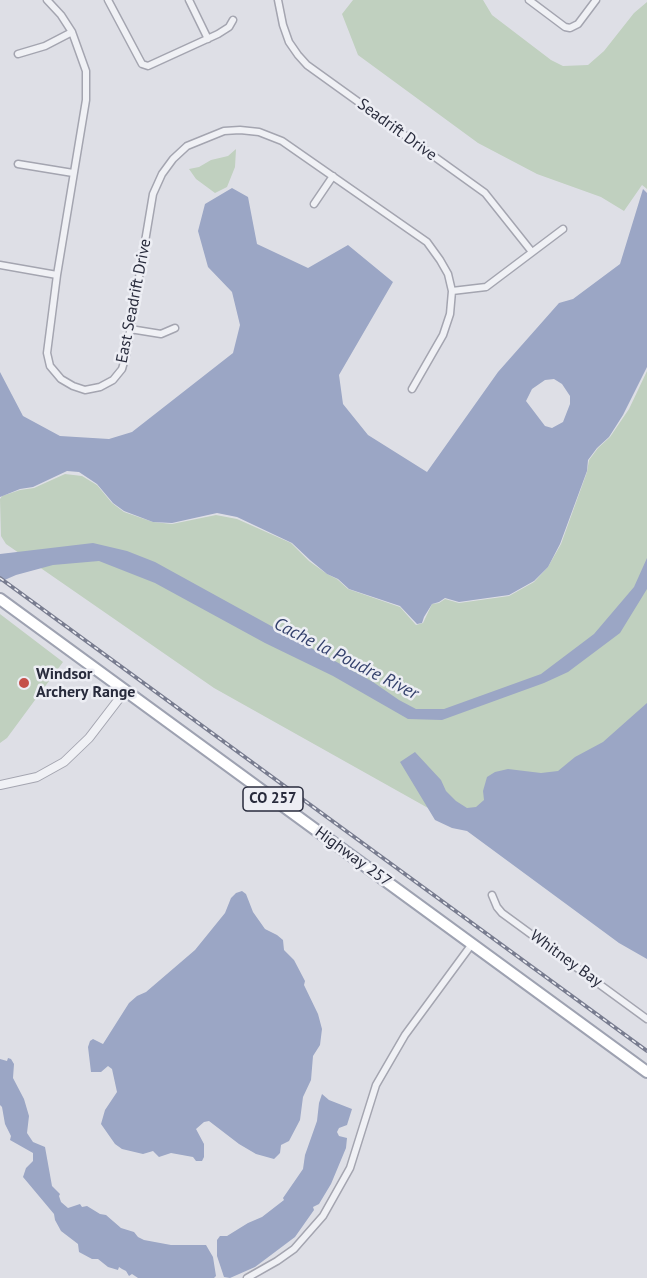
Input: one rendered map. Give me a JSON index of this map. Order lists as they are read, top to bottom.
{
  "streets": {
    "main road": ["CO 257", "Highway 257"],
    "street": ["Seadrift Drive", "East Seadrift Drive", "Whitney Bay"]
  },
  "water": ["Cache la Poudre River"],
  "places": ["Windsor Archery Range"]
}
